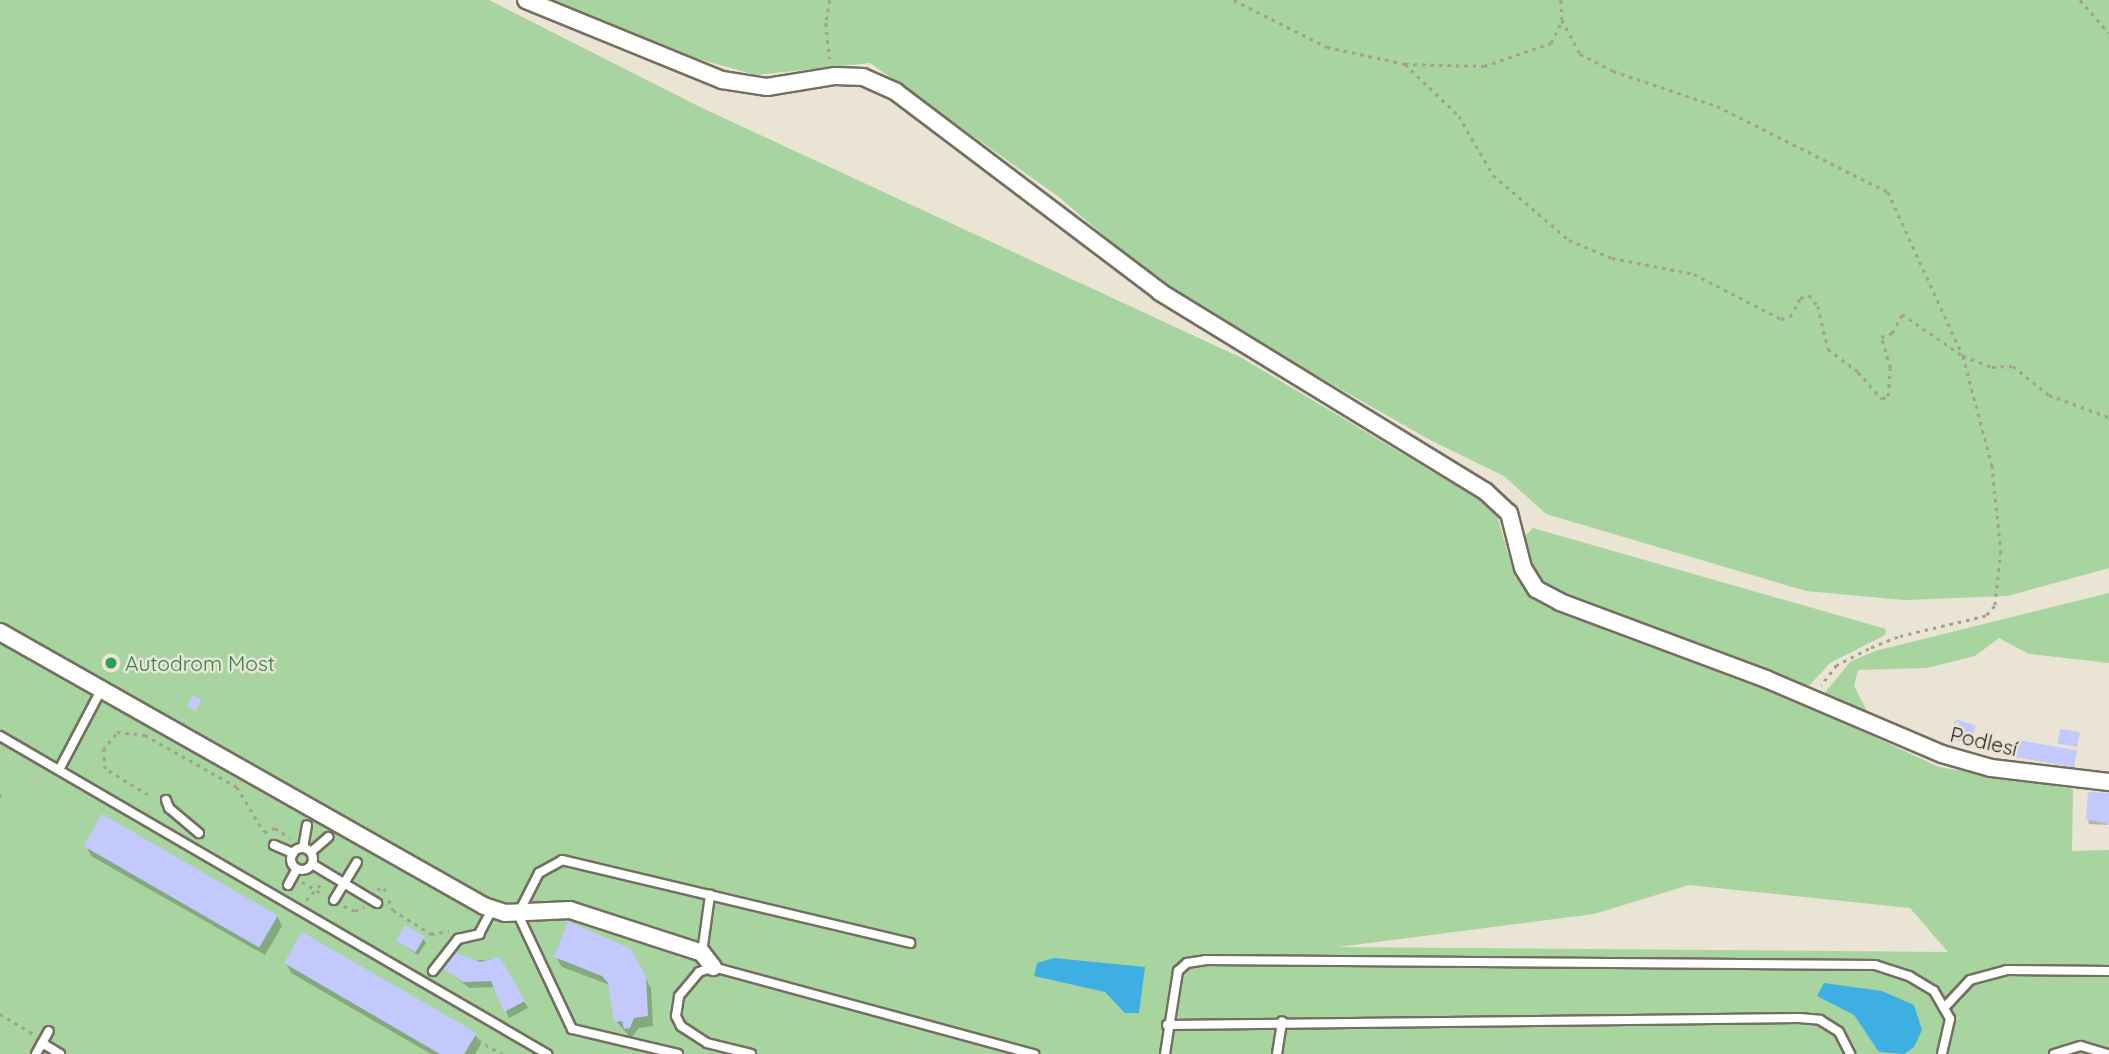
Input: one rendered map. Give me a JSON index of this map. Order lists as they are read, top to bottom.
{
  "streets": {
    "street": ["Podlesí"]
  },
  "places": ["Autodrom Most"]
}
